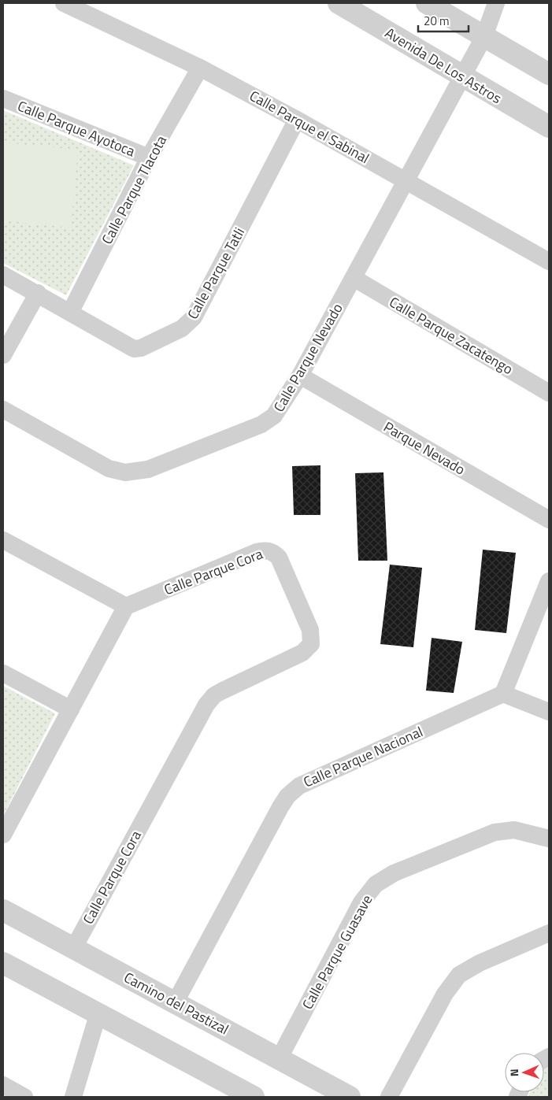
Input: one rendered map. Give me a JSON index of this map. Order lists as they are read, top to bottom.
{
  "streets": {
    "street": [
      "Avenida De Los Astros",
      "Calle Parque el Sabinal",
      "Calle Parque Ayotoca",
      "Calle Parque Tlacota",
      "Calle Parque Tatli",
      "Calle Parque Zacatengo",
      "Calle Parque Nevado",
      "Parque Nevado",
      "Calle Parque Cora",
      "Calle Parque Nacional",
      "Calle Parque Guasave",
      "Camino del Pastizal"
    ]
  },
  "crossings": [
    ["Avenida De Los Astros", "Calle Parque Nevado"],
    ["Calle Parque el Sabinal", "Calle Parque Tlacota"],
    ["Calle Parque el Sabinal", "Calle Parque Tatli"],
    ["Calle Parque el Sabinal", "Calle Parque Nevado"],
    ["Calle Parque Ayotoca", "Calle Parque Tlacota"],
    ["Calle Parque Tlacota", "Calle Parque Tatli"],
    ["Calle Parque Zacatengo", "Calle Parque Nevado"],
    ["Calle Parque Nevado", "Parque Nevado"],
    ["Calle Parque Cora", "Camino del Pastizal"],
    ["Calle Parque Nacional", "Camino del Pastizal"],
    ["Calle Parque Guasave", "Camino del Pastizal"]
  ],
  "scale_bar": "20 m",
  "north": "left"
}
